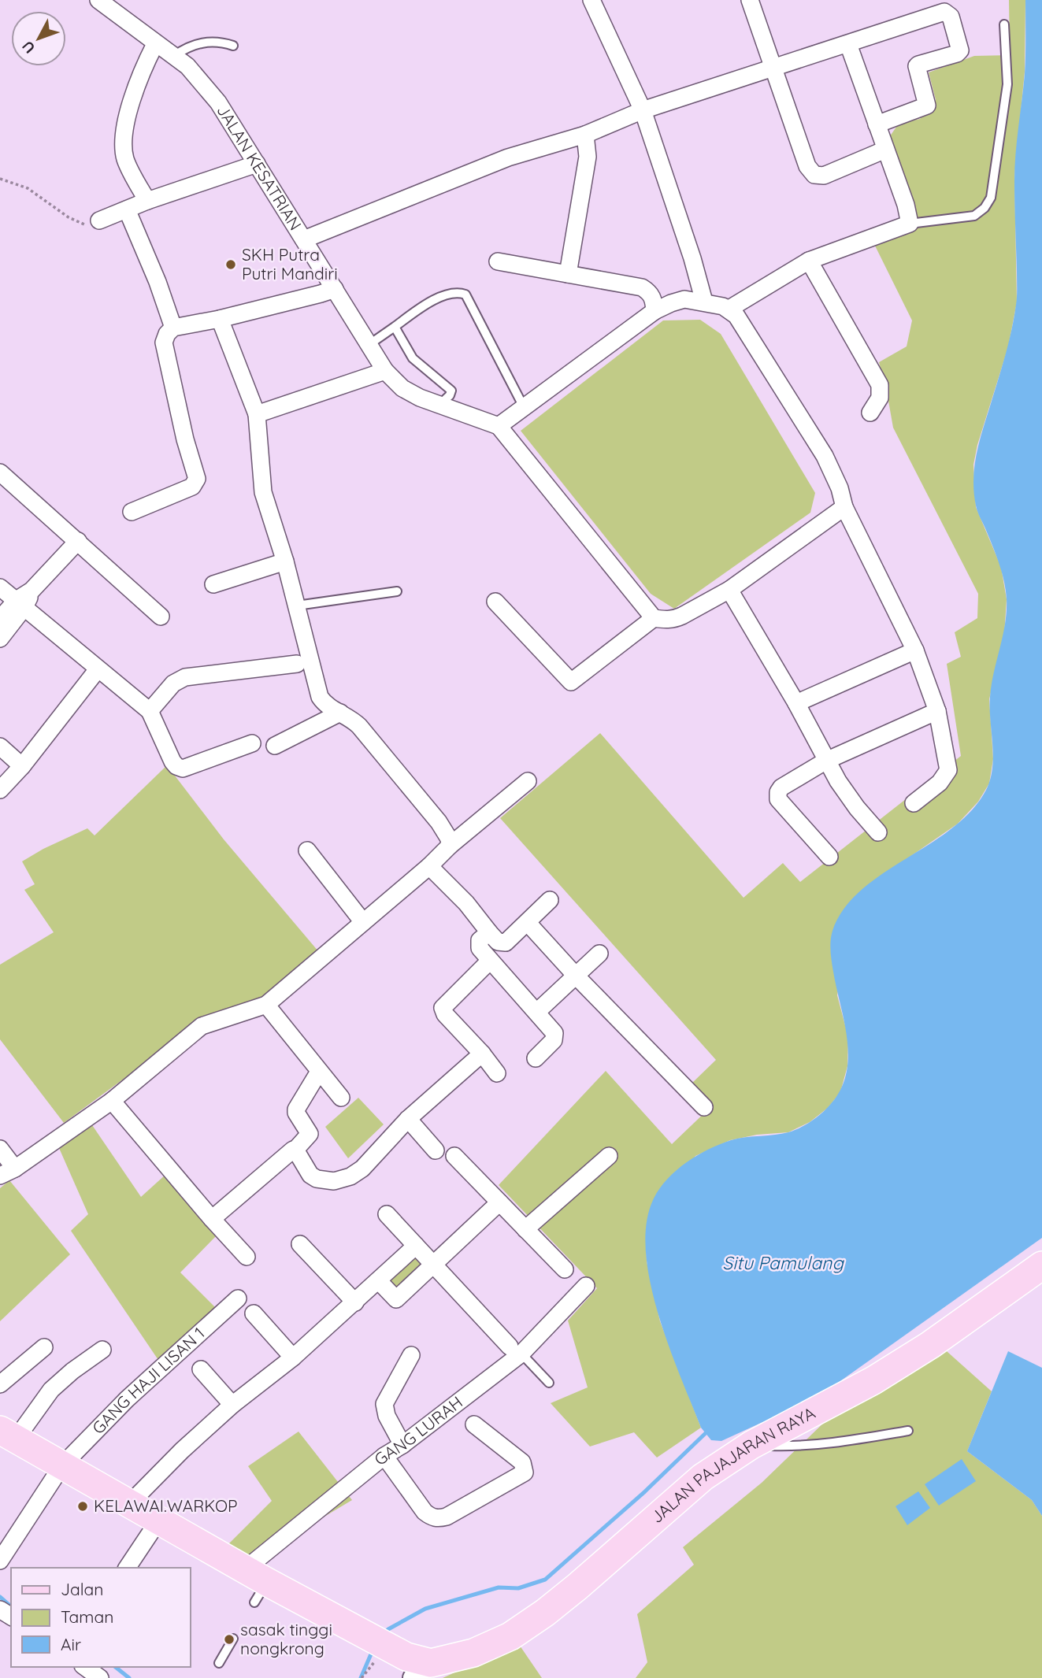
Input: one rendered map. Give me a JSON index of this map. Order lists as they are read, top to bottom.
{
  "streets": {
    "main road": ["JALAN PAJAJARAN RAYA"],
    "street": ["JALAN KESATRIAN", "GANG HAJI LISAN 1", "GANG LURAH"]
  },
  "water": ["Situ Pamulang"],
  "places": ["SKH Putra Putri Mandiri", "KELAWAI.WARKOP", "sasak tinggi nongkrong"],
  "legend": ["Jalan", "Taman", "Air"],
  "north": "bottom left"
}
